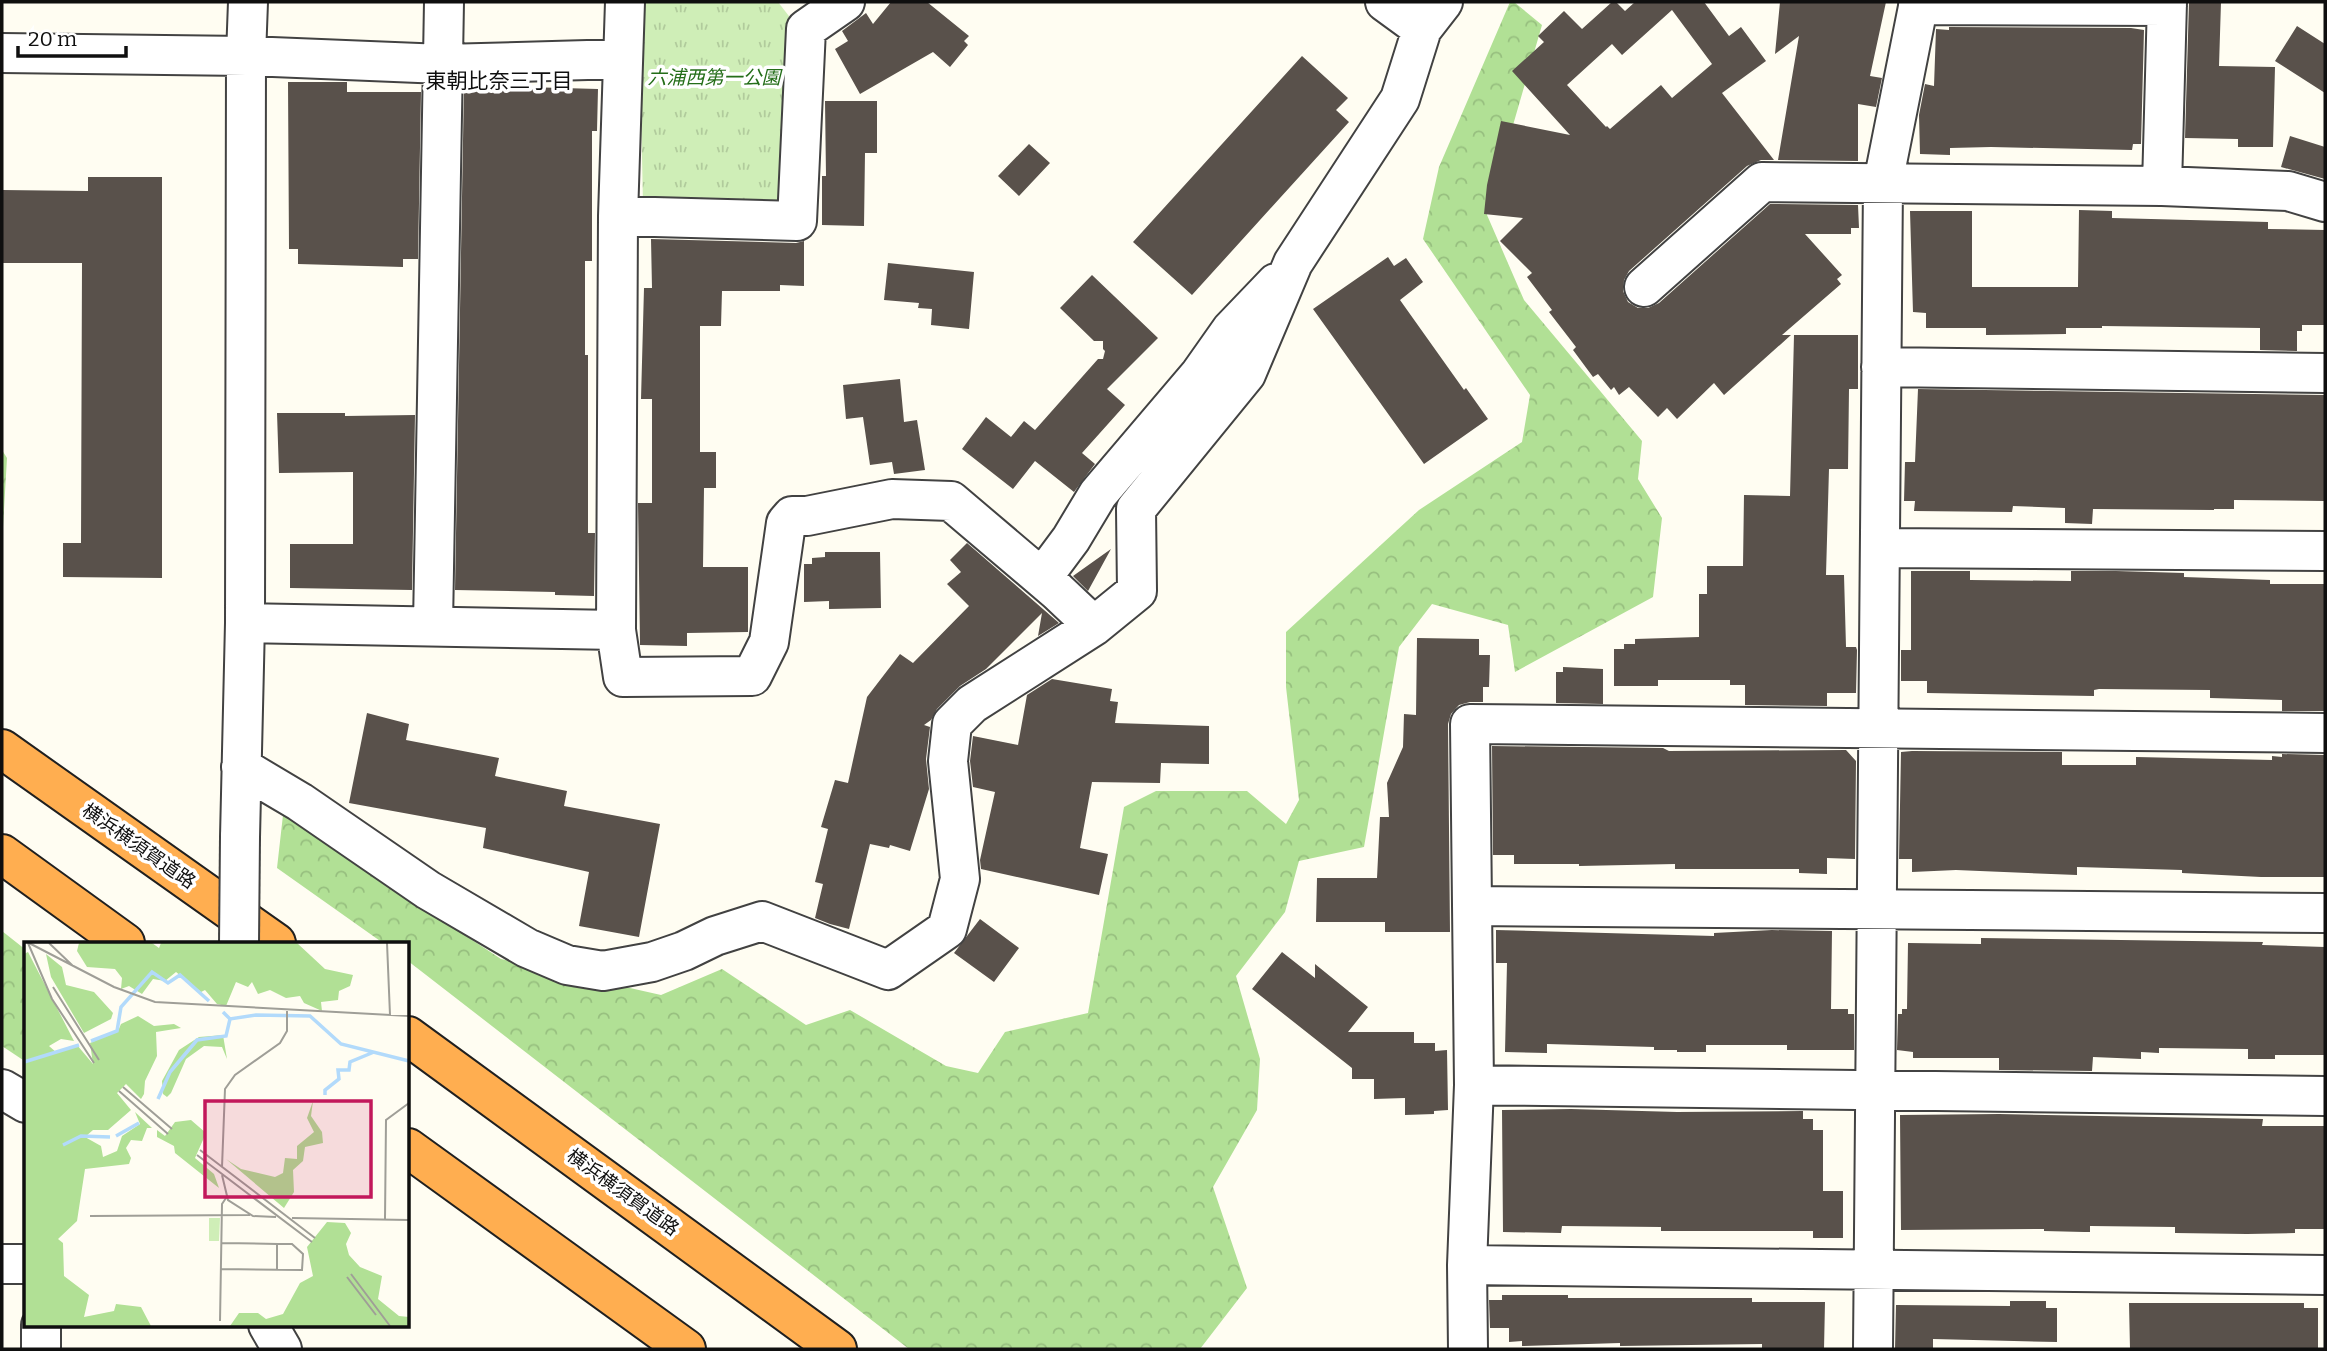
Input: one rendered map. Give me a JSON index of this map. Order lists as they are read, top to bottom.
{
  "streets": {
    "highway": ["横浜横須賀道路"]
  },
  "districts": ["東朝比奈三丁目"],
  "parks": ["六浦西第一公園"],
  "scale_bar": "20 m"
}
